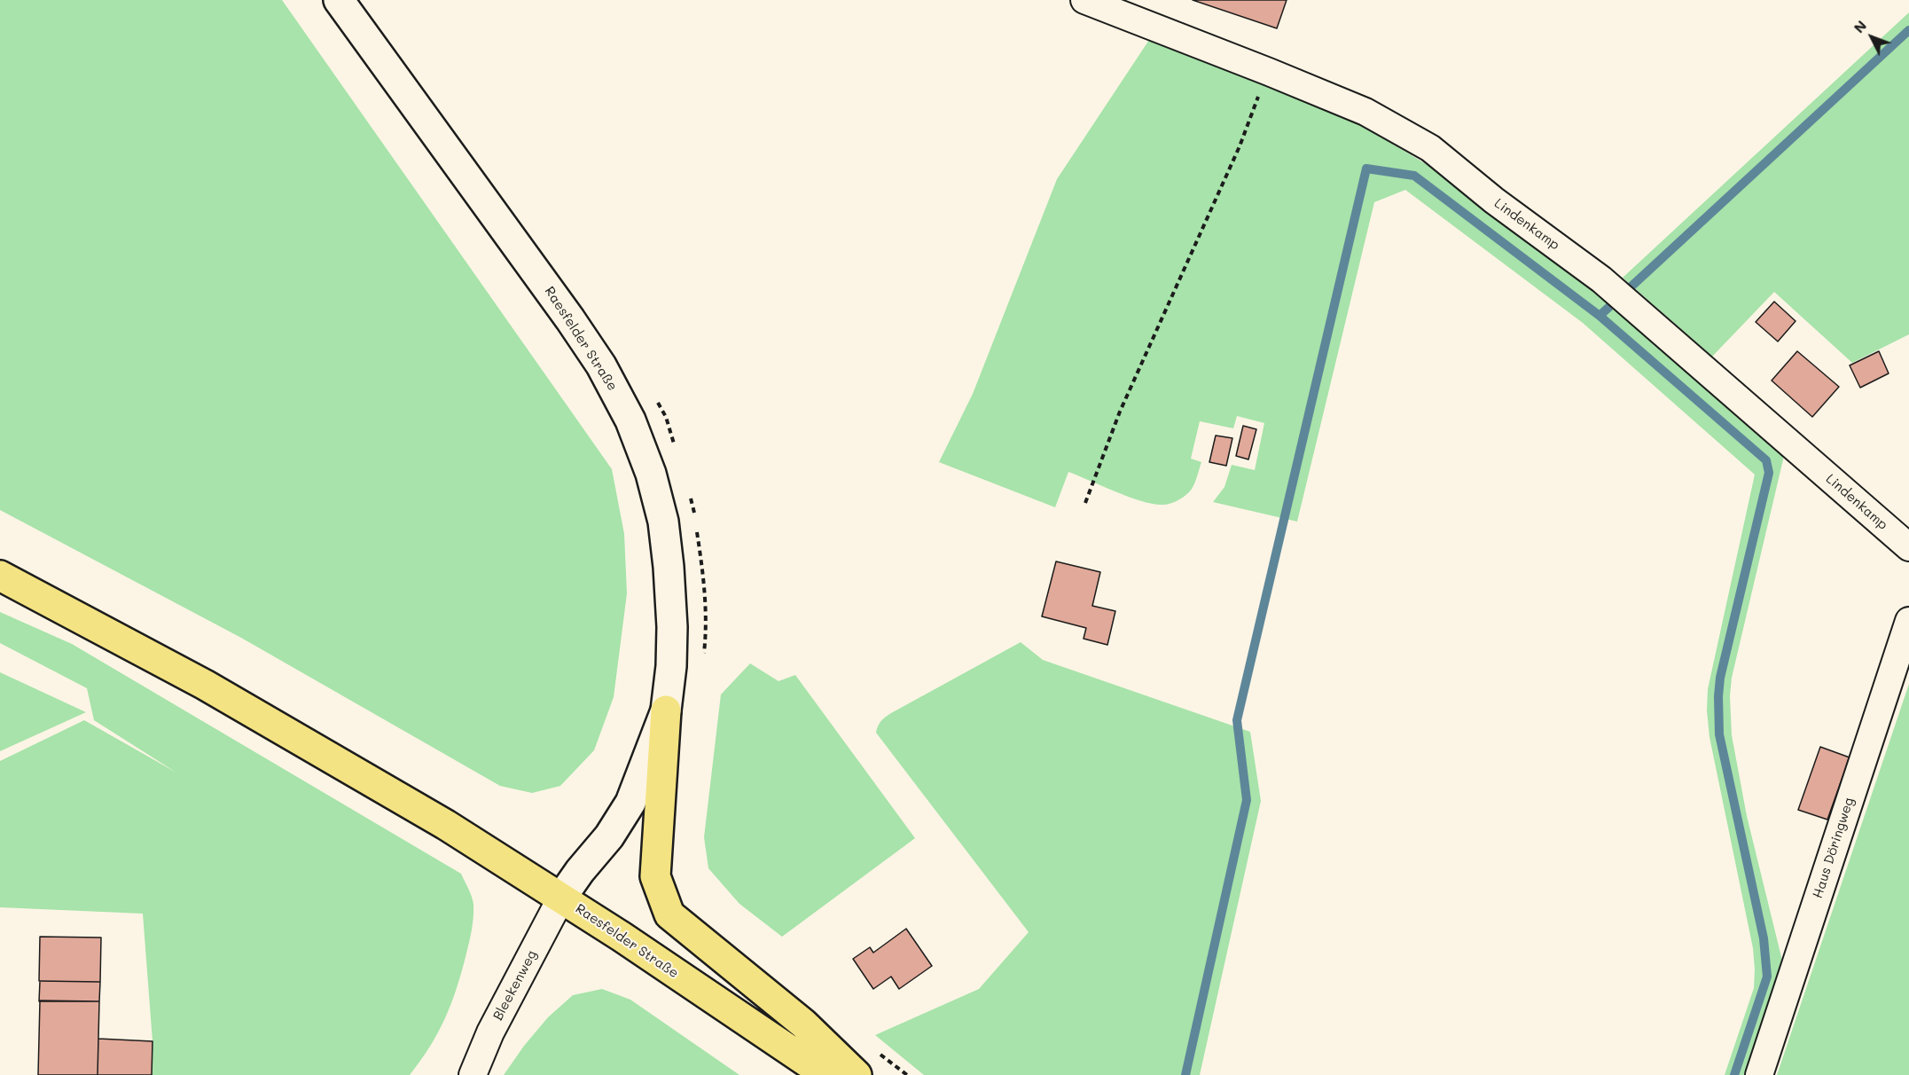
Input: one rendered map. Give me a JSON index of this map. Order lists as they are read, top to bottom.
{
  "streets": {
    "main road": ["Raesfelder Straße"],
    "street": ["Lindenkamp", "Haus Döringweg", "Bleekenweg"]
  },
  "crossings": [
    ["Raesfelder Straße", "Bleekenweg"]
  ],
  "north": "top left"
}
